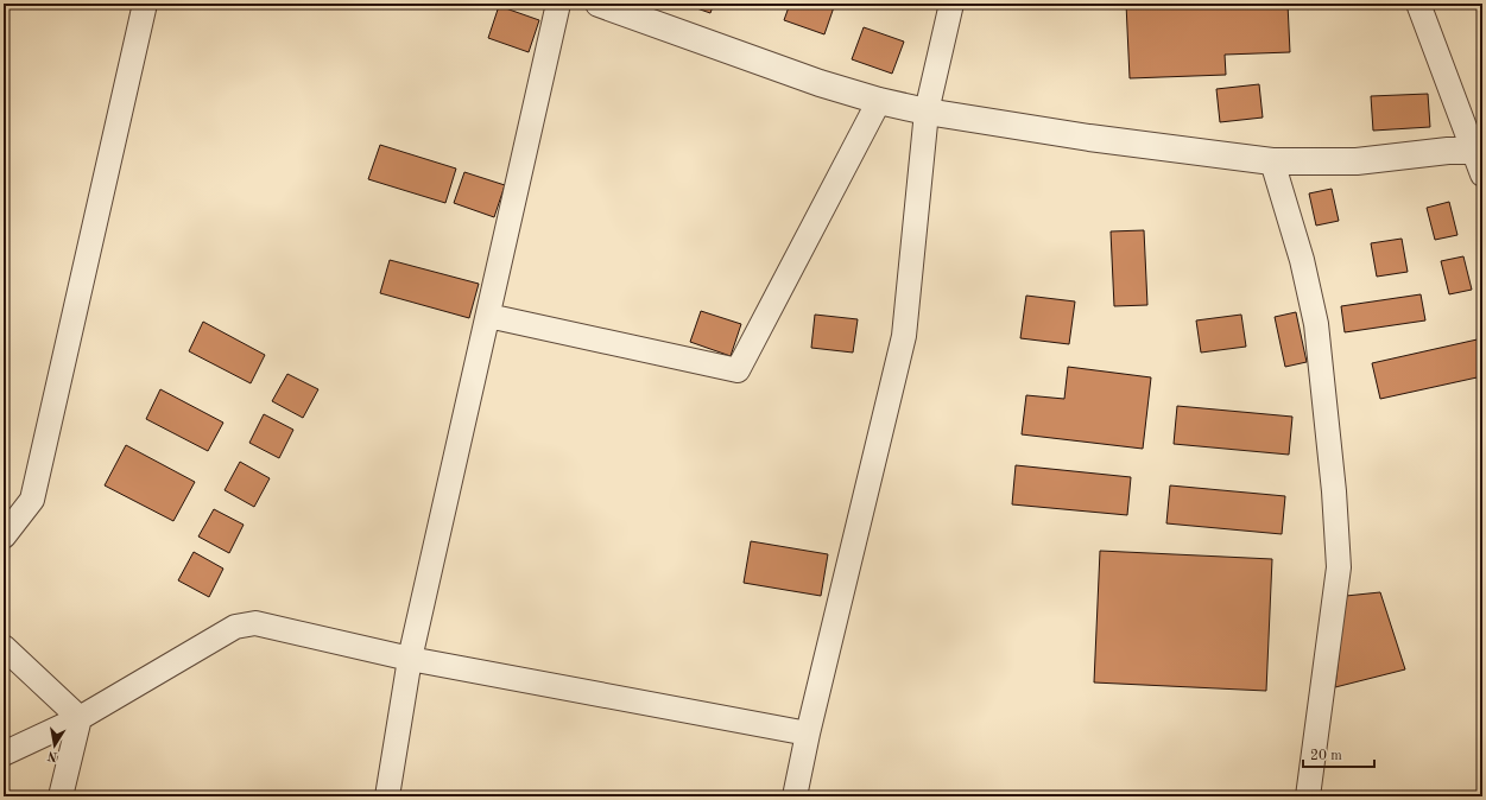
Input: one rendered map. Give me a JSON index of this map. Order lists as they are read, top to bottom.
{
  "scale_bar": "20 m",
  "north": "bottom"
}
